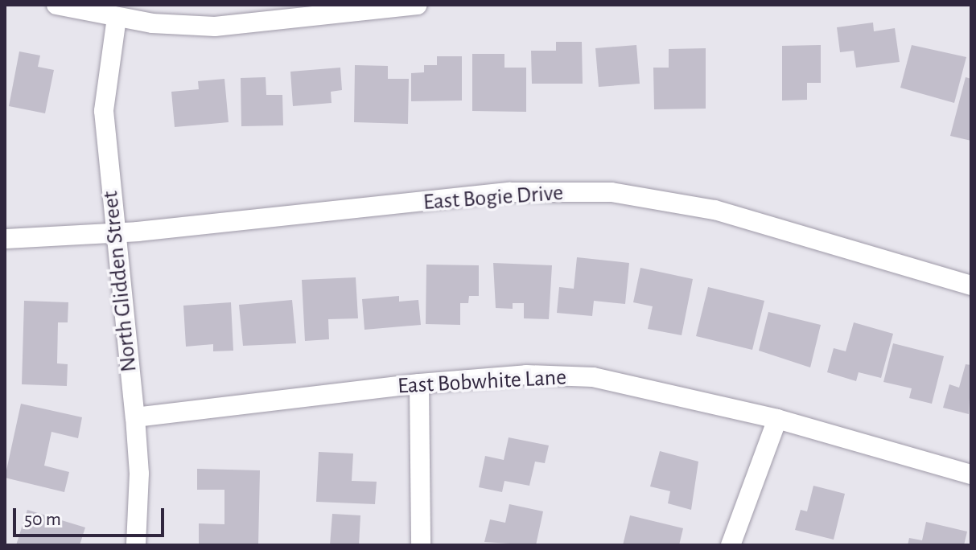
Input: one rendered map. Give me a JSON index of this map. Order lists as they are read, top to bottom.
{
  "streets": {
    "street": ["East Bogie Drive", "North Glidden Street", "East Bobwhite Lane"]
  },
  "crossings": [
    ["East Bogie Drive", "North Glidden Street"],
    ["North Glidden Street", "East Bobwhite Lane"]
  ],
  "scale_bar": "50 m"
}
